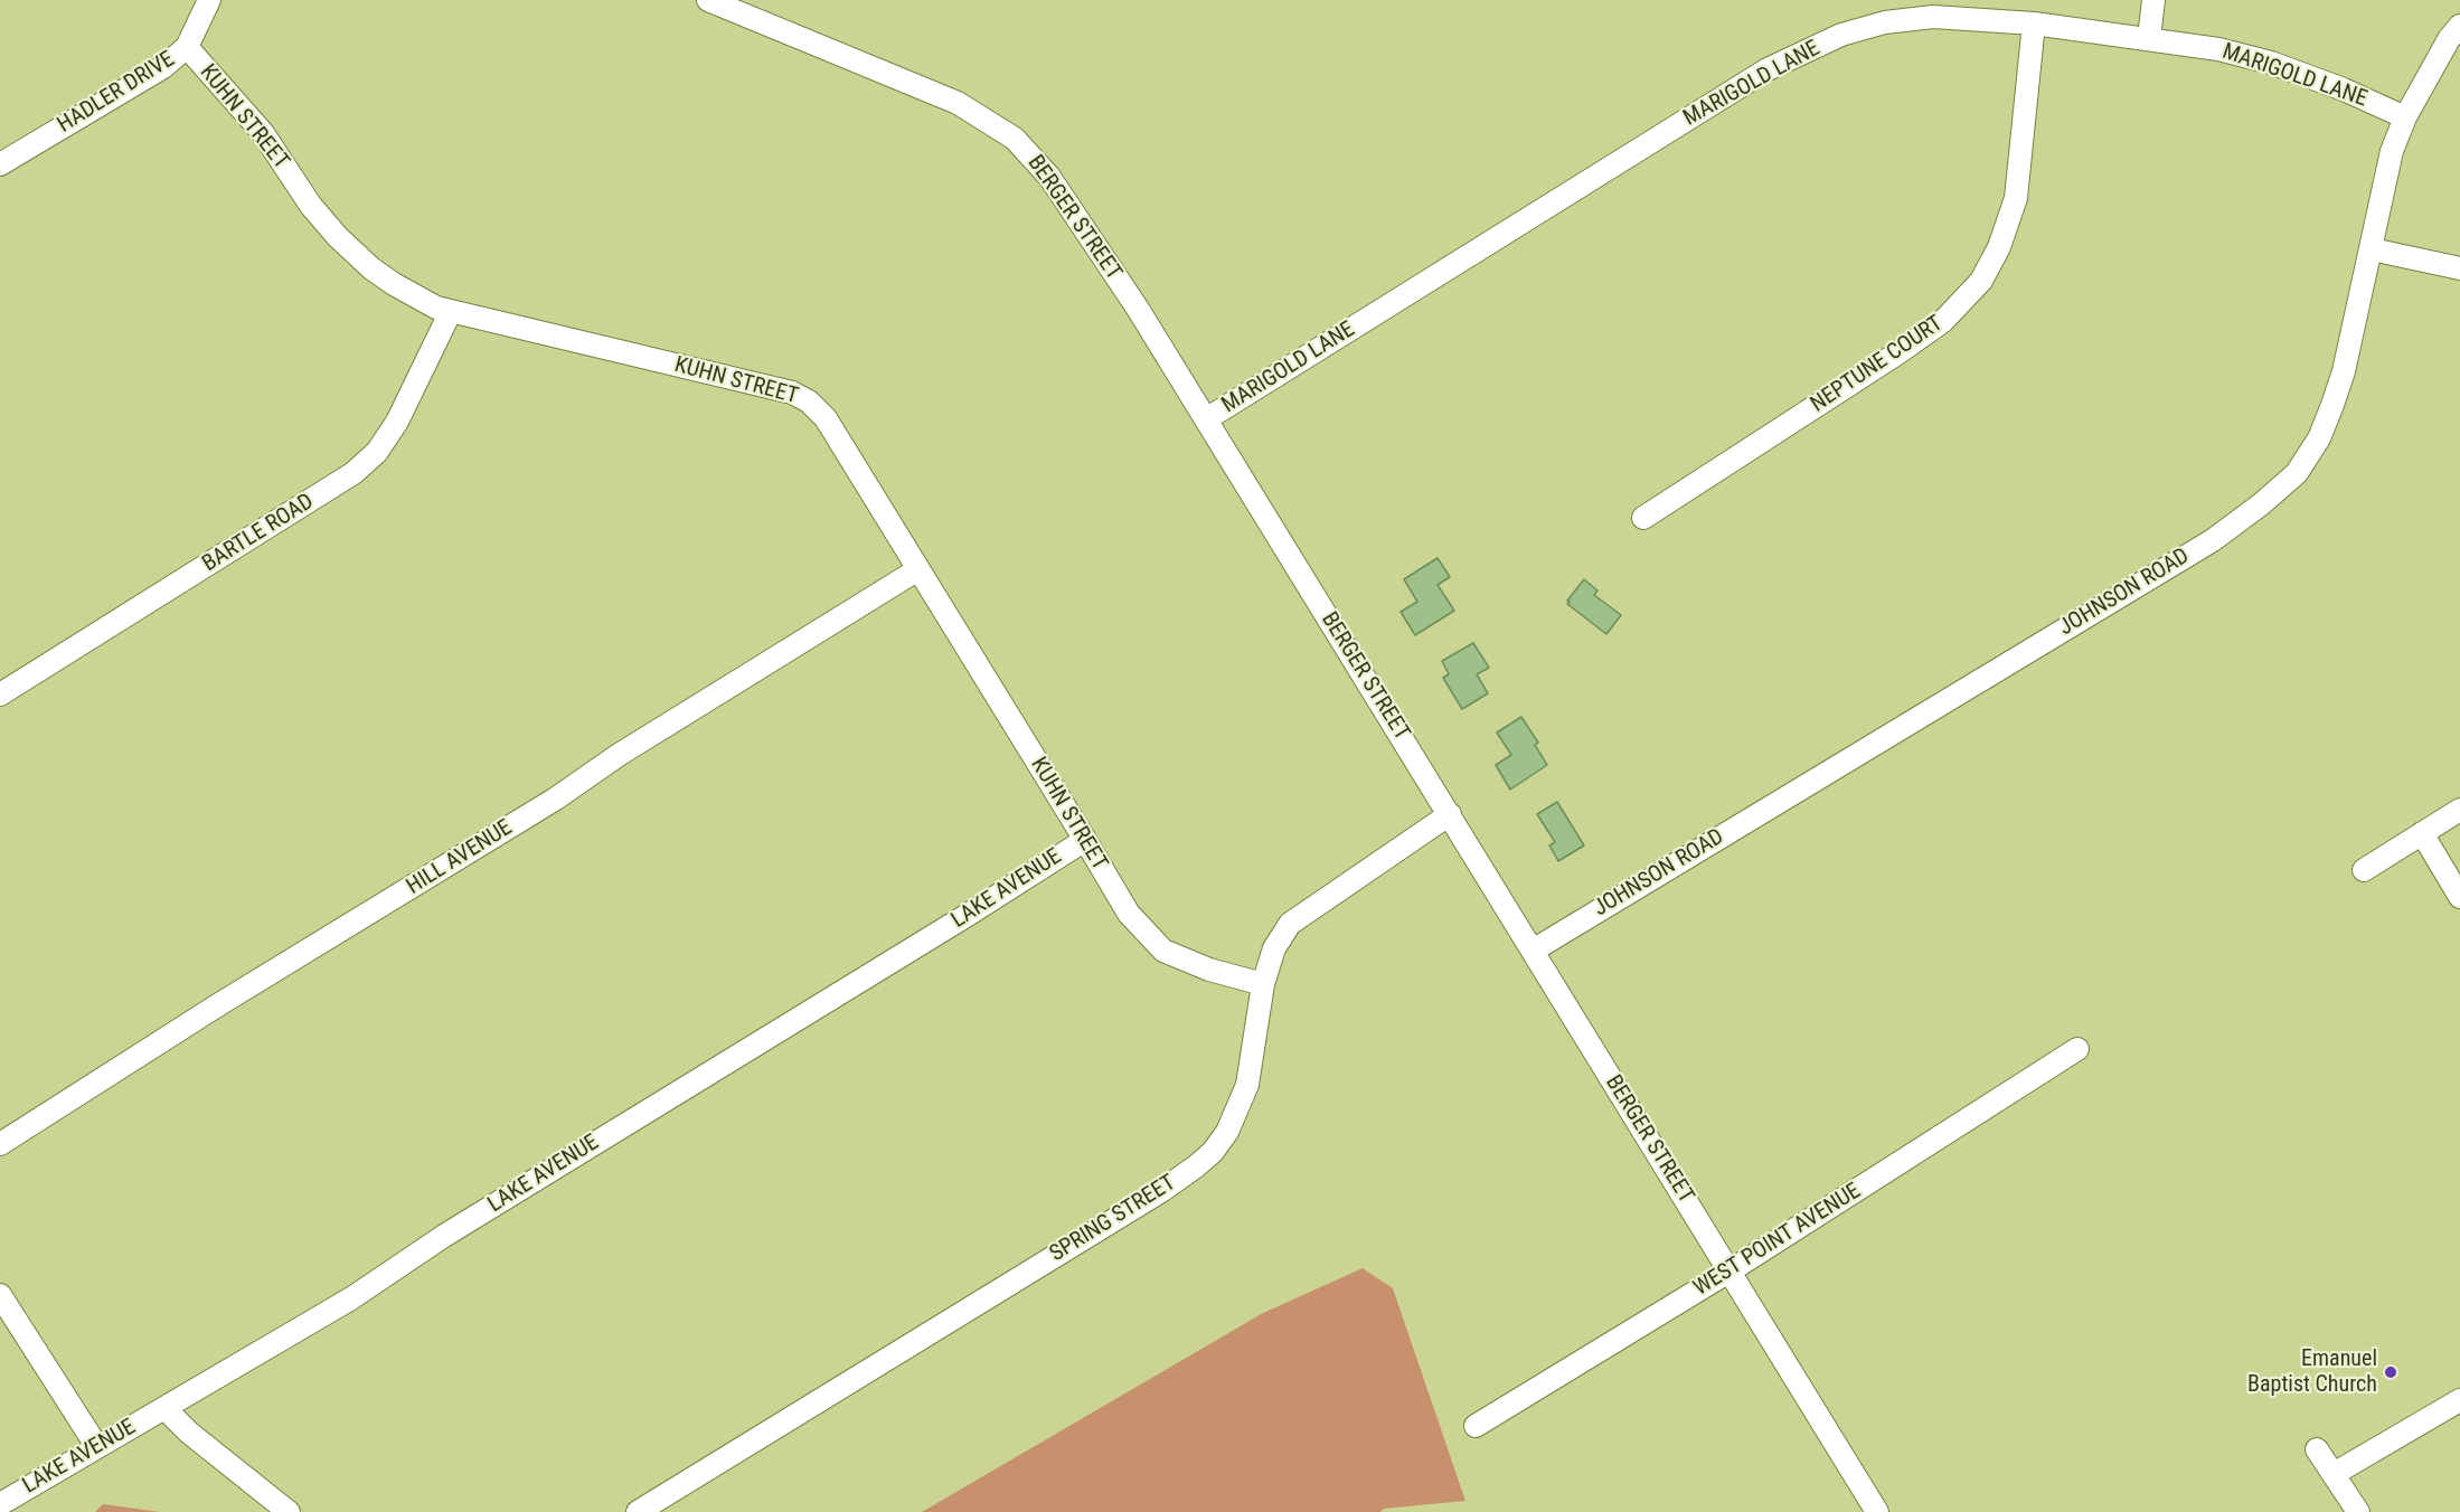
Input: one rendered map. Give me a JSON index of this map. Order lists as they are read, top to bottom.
{
  "streets": {
    "street": [
      "MARIGOLD LANE",
      "HADLER DRIVE",
      "KUHN STREET",
      "BERGER STREET",
      "NEPTUNE COURT",
      "BARTLE ROAD",
      "JOHNSON ROAD",
      "HILL AVENUE",
      "LAKE AVENUE",
      "SPRING STREET",
      "WEST POINT AVENUE"
    ]
  },
  "crossings": [
    ["MARIGOLD LANE", "BERGER STREET"],
    ["MARIGOLD LANE", "NEPTUNE COURT"],
    ["MARIGOLD LANE", "JOHNSON ROAD"],
    ["HADLER DRIVE", "KUHN STREET"],
    ["KUHN STREET", "BARTLE ROAD"],
    ["KUHN STREET", "HILL AVENUE"],
    ["KUHN STREET", "LAKE AVENUE"],
    ["KUHN STREET", "SPRING STREET"],
    ["BERGER STREET", "JOHNSON ROAD"],
    ["BERGER STREET", "SPRING STREET"],
    ["BERGER STREET", "WEST POINT AVENUE"]
  ],
  "places": ["Emanuel Baptist Church"]
}
